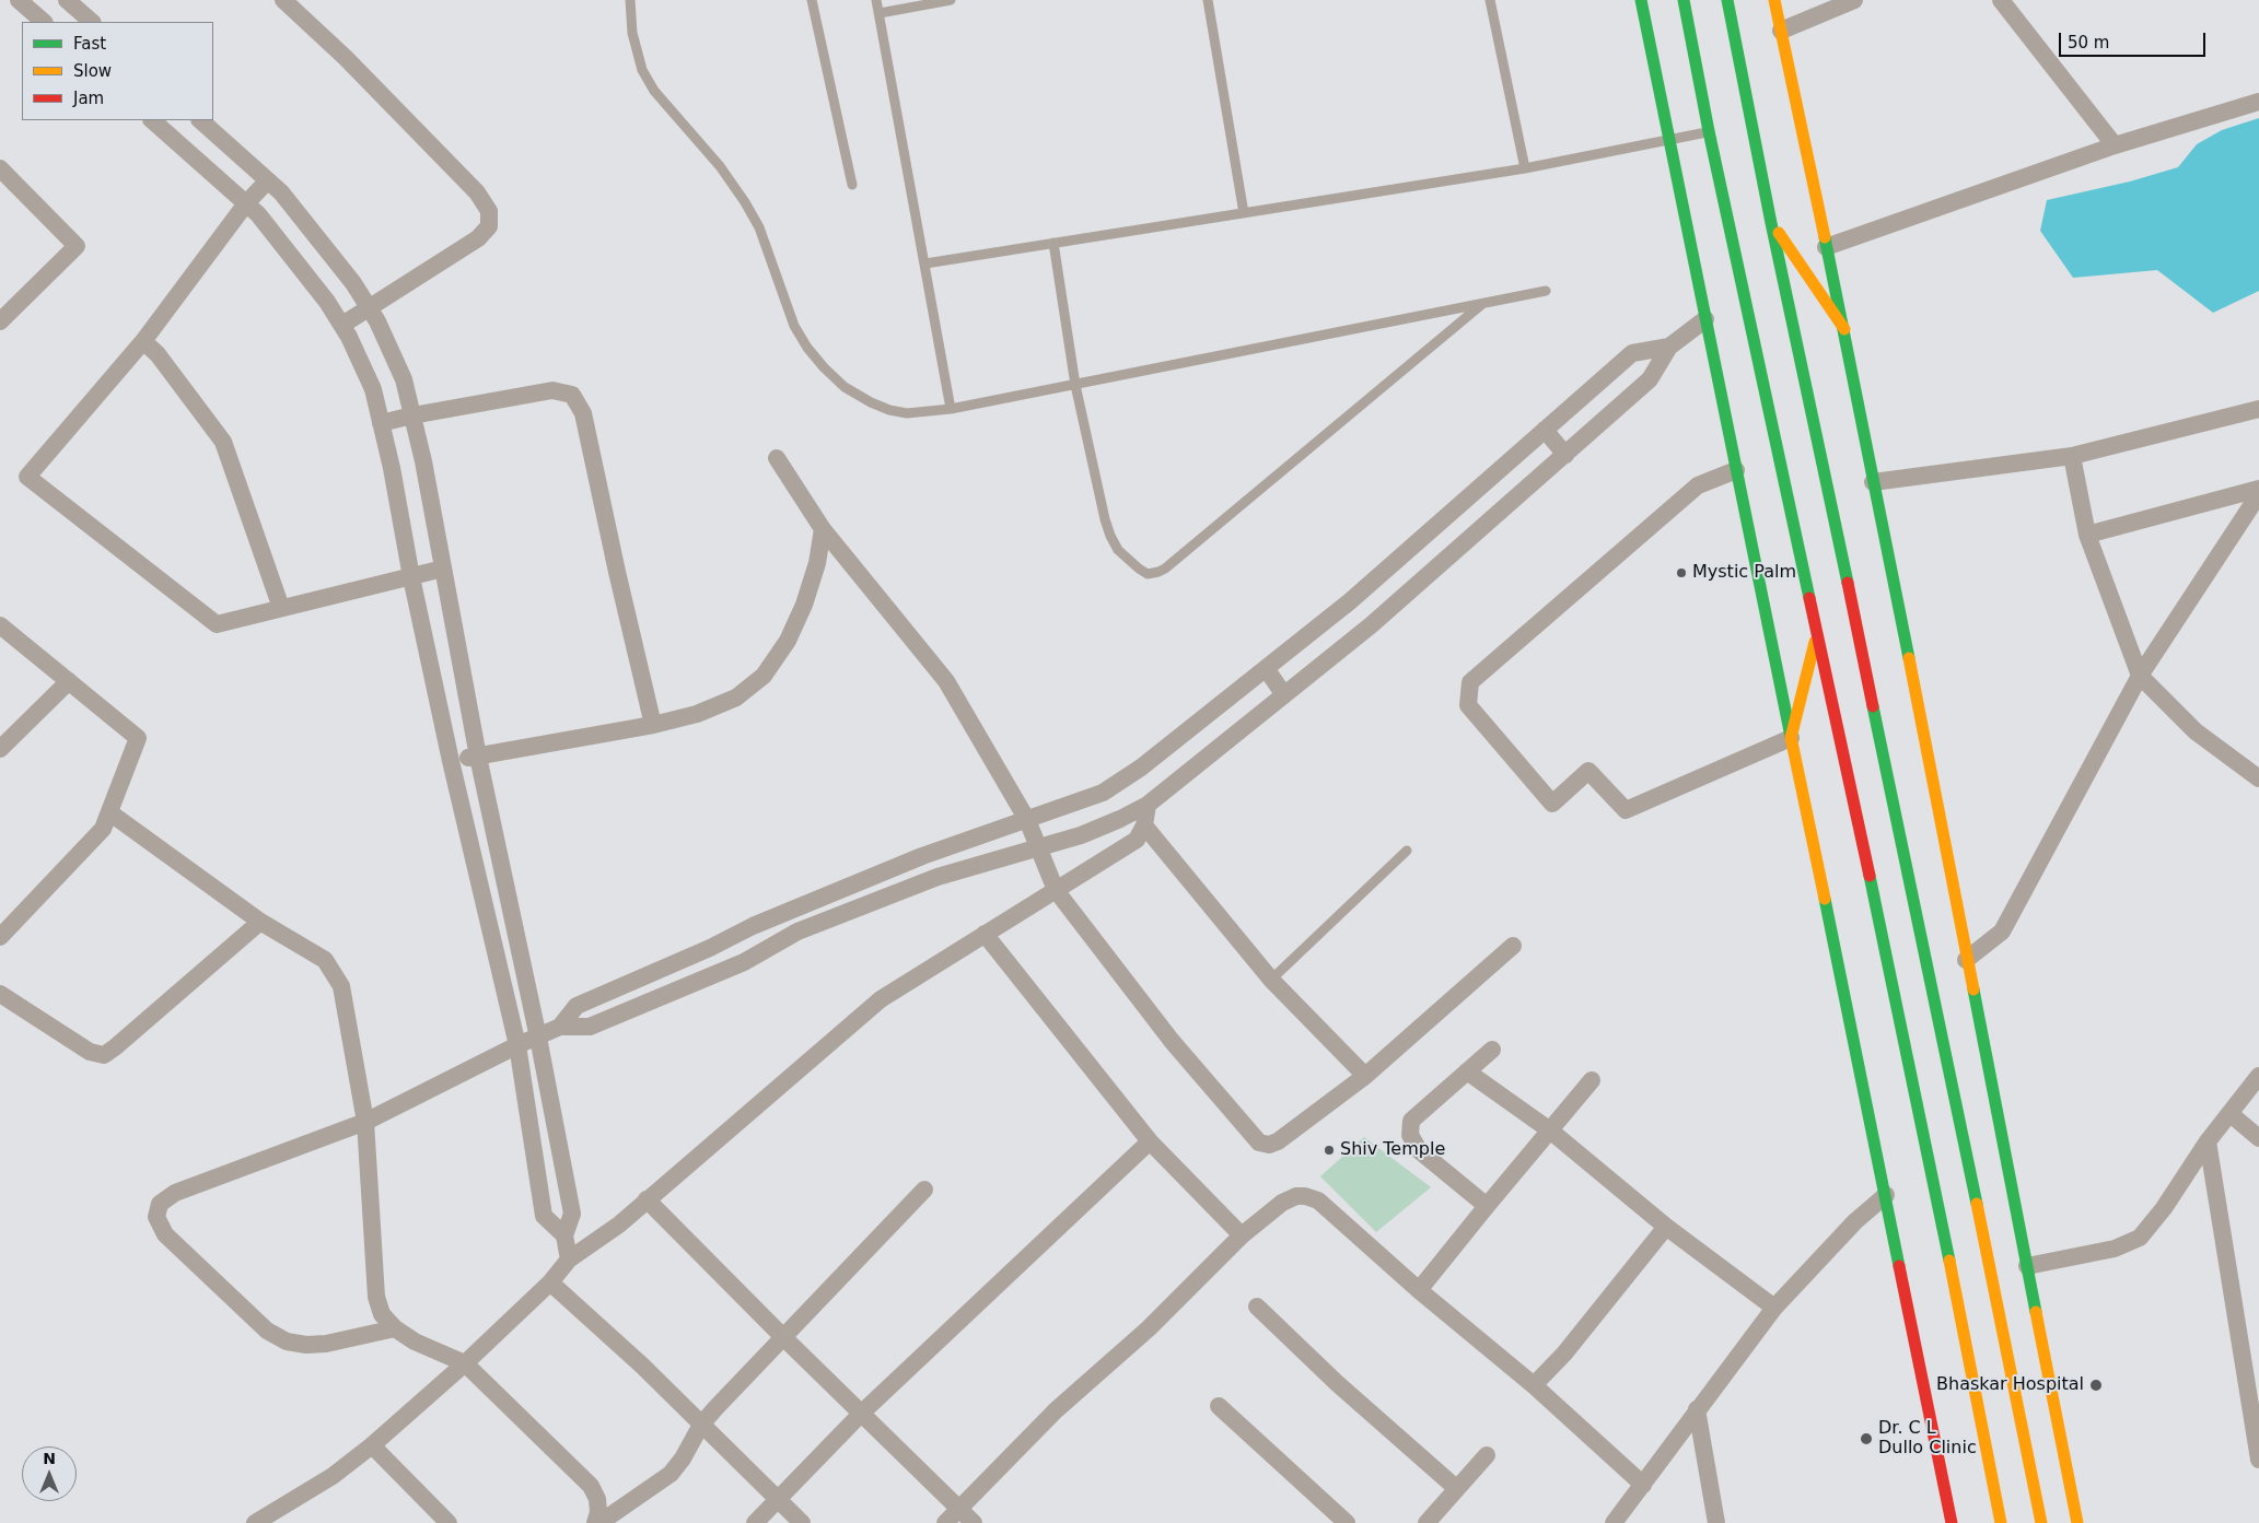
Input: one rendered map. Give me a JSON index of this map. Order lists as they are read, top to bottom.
{
  "places": [
    "Mystic Palm",
    "Shiv Temple",
    "Bhaskar Hospital",
    "Dr. C L Dullo Clinic"
  ],
  "legend": ["Fast", "Slow", "Jam"],
  "scale_bar": "50 m",
  "north": "top"
}
